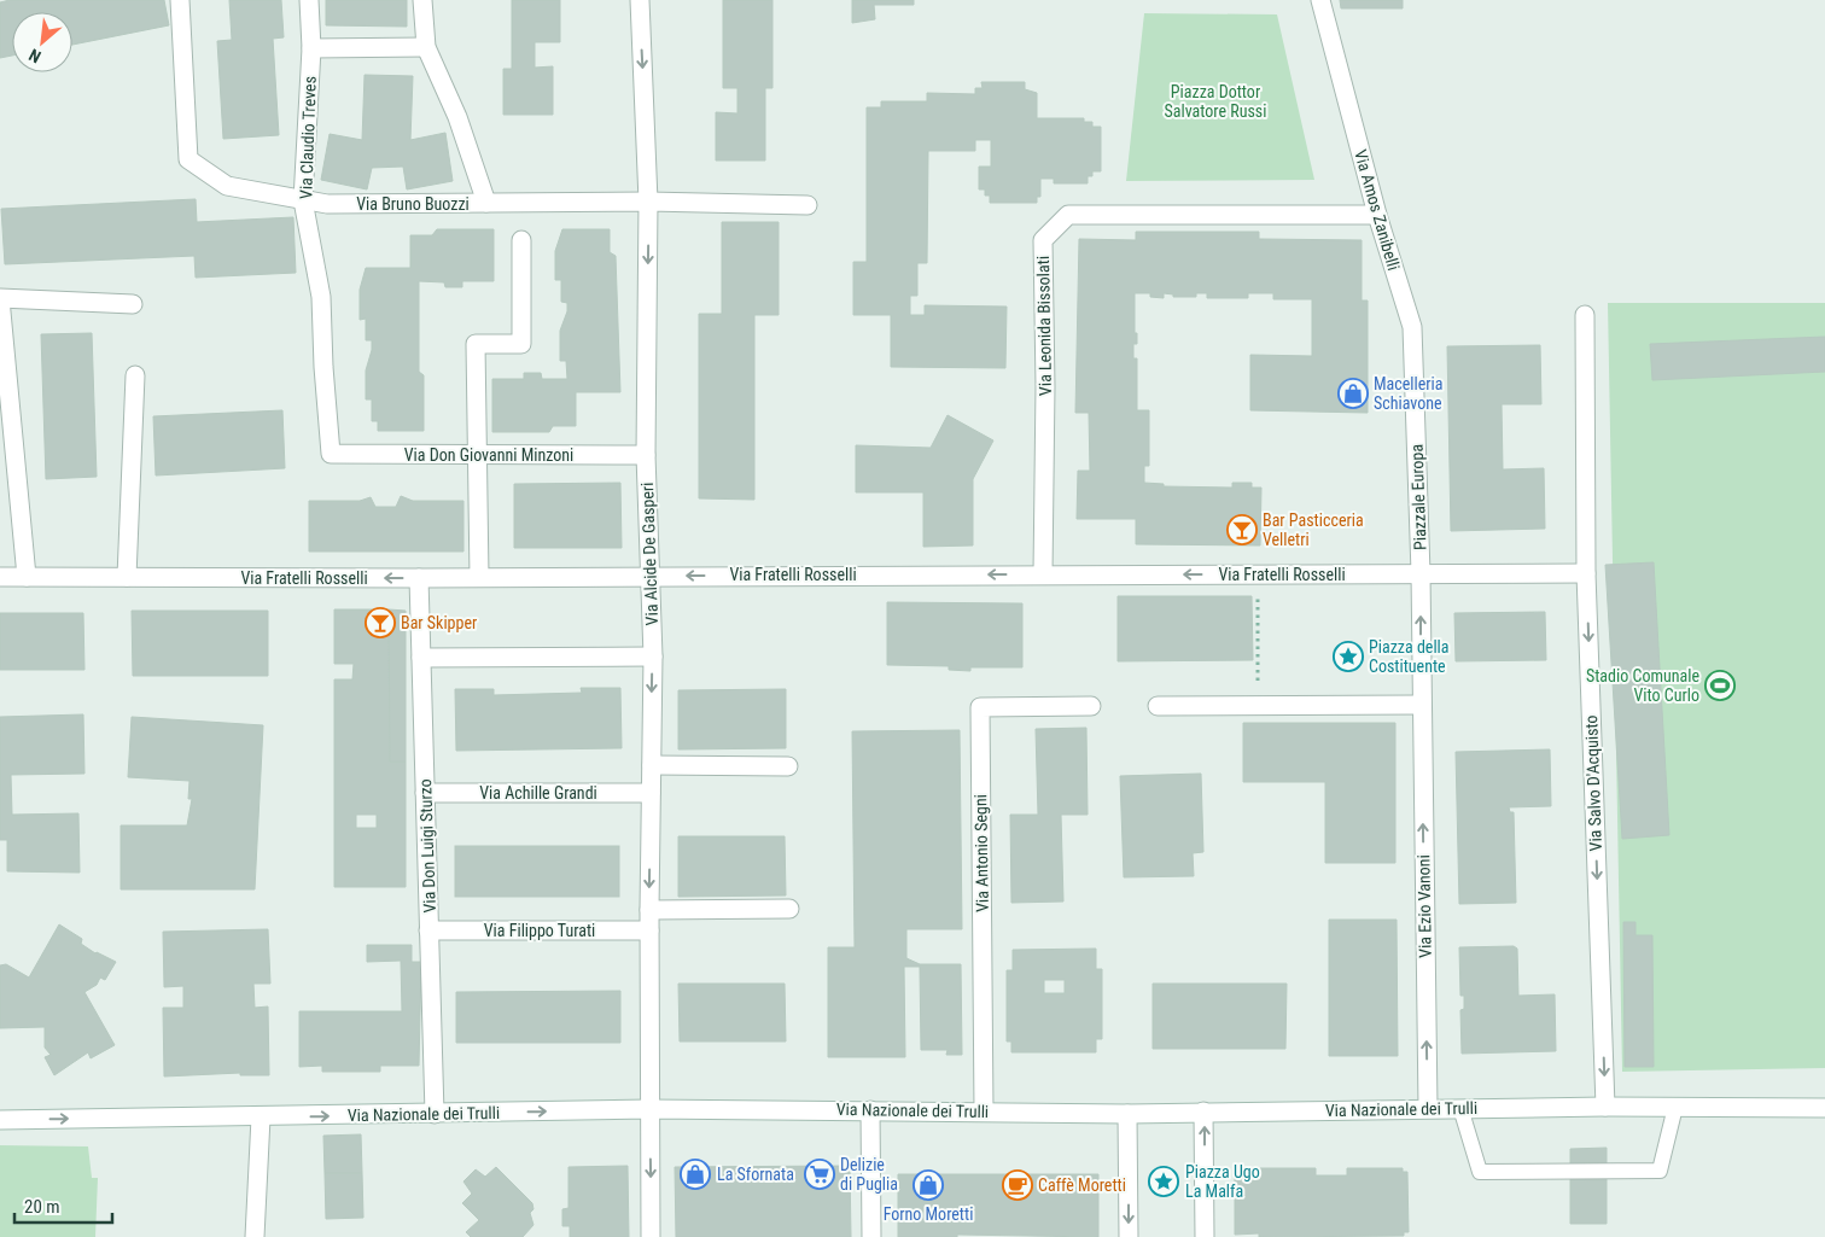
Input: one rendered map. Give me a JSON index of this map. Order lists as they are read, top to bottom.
{
  "streets": {
    "street": [
      "Via Claudio Treves",
      "Via Bruno Buozzi",
      "Via Amos Zanibelli",
      "Via Leonida Bissolati",
      "Via Don Giovanni Minzoni",
      "Piazzale Europa",
      "Via Alcide De Gasperi",
      "Via Fratelli Rosselli",
      "Via Salvo D'Acquisto",
      "Via Achille Grandi",
      "Via Don Luigi Sturzo",
      "Via Antonio Segni",
      "Via Ezio Vanoni",
      "Via Filippo Turati",
      "Via Nazionale dei Trulli"
    ]
  },
  "crossings": [
    ["Via Claudio Treves", "Via Bruno Buozzi"],
    ["Via Claudio Treves", "Via Don Giovanni Minzoni"],
    ["Via Bruno Buozzi", "Via Alcide De Gasperi"],
    ["Via Amos Zanibelli", "Via Leonida Bissolati"],
    ["Via Amos Zanibelli", "Piazzale Europa"],
    ["Via Leonida Bissolati", "Via Fratelli Rosselli"],
    ["Via Don Giovanni Minzoni", "Via Alcide De Gasperi"],
    ["Piazzale Europa", "Via Fratelli Rosselli"],
    ["Via Alcide De Gasperi", "Via Fratelli Rosselli"],
    ["Via Alcide De Gasperi", "Via Achille Grandi"],
    ["Via Alcide De Gasperi", "Via Filippo Turati"],
    ["Via Alcide De Gasperi", "Via Nazionale dei Trulli"],
    ["Via Fratelli Rosselli", "Via Salvo D'Acquisto"],
    ["Via Fratelli Rosselli", "Via Don Luigi Sturzo"],
    ["Via Salvo D'Acquisto", "Via Nazionale dei Trulli"],
    ["Via Achille Grandi", "Via Don Luigi Sturzo"],
    ["Via Don Luigi Sturzo", "Via Filippo Turati"],
    ["Via Don Luigi Sturzo", "Via Nazionale dei Trulli"],
    ["Via Antonio Segni", "Via Nazionale dei Trulli"],
    ["Via Ezio Vanoni", "Via Nazionale dei Trulli"]
  ],
  "one_way": [
    "Via Alcide De Gasperi",
    "Via Fratelli Rosselli",
    "Via Salvo D'Acquisto",
    "Via Ezio Vanoni",
    "Via Nazionale dei Trulli"
  ],
  "parks": ["Piazza Dottor Salvatore Russi"],
  "places": {
    "shop": ["Macelleria Schiavone", "La Sfornata", "Forno Moretti"],
    "bar": ["Bar Pasticceria Velletri", "Bar Skipper"],
    "place": ["Piazza della Costituente", "Piazza Ugo La Malfa"],
    "sports": ["Stadio Comunale Vito Curlo"],
    "supermarket": ["Delizie di Puglia"],
    "cafe": ["Caffè Moretti"]
  },
  "scale_bar": "20 m",
  "north": "bottom left"
}
